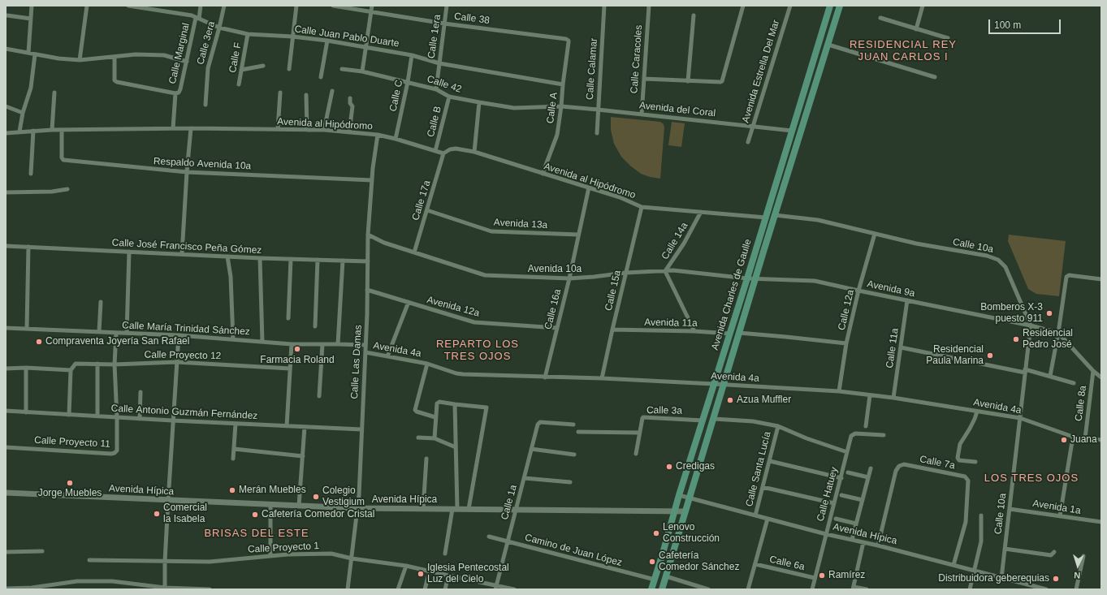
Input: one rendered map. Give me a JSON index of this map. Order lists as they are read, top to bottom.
{
  "streets": {
    "main road": ["Avenida Charles de Gaulle"],
    "street": [
      "Calle 38",
      "Calle Juan Pablo Duarte",
      "Calle 1era",
      "Calle 3era",
      "Calle Marginal",
      "Calle F",
      "Calle Caracoles",
      "Calle Calamar",
      "Avenida Estrella Del Mar",
      "Calle 42",
      "Calle C",
      "Calle A",
      "Avenida del Coral",
      "Calle B",
      "Avenida al Hipódromo",
      "Respaldo Avenida 10a",
      "Calle 17a",
      "Avenida 13a",
      "Calle 14a",
      "Calle 10a",
      "Calle José Francisco Peña Gómez",
      "Avenida 10a",
      "Avenida 9a",
      "Calle 15a",
      "Avenida 12a",
      "Calle 16a",
      "Calle 12a",
      "Avenida 11a",
      "Calle María Trinidad Sánchez",
      "Calle 11a",
      "Avenida 4a",
      "Calle Proyecto 12",
      "Calle Las Damas",
      "Calle 8a",
      "Calle 3a",
      "Calle Antonio Guzmán Fernández",
      "Calle Proyecto 11",
      "Calle 7a",
      "Calle Santa Lucía",
      "Avenida Hípica",
      "Calle Hatuey",
      "Calle 1a",
      "Avenida 1a",
      "Calle Proyecto 1",
      "Camino de Juan López",
      "Calle 6a"
    ]
  },
  "crossings": [
    ["Calle 38", "Calle 1era"],
    ["Calle 38", "Calle A"],
    ["Calle Juan Pablo Duarte", "Calle 1era"],
    ["Calle Juan Pablo Duarte", "Calle 3era"],
    ["Calle Juan Pablo Duarte", "Calle Marginal"],
    ["Calle Juan Pablo Duarte", "Calle F"],
    ["Calle Juan Pablo Duarte", "Calle C"],
    ["Calle Juan Pablo Duarte", "Calle A"],
    ["Calle 1era", "Calle 42"],
    ["Calle Marginal", "Avenida al Hipódromo"],
    ["Calle Caracoles", "Avenida del Coral"],
    ["Calle Calamar", "Avenida del Coral"],
    ["Avenida Estrella Del Mar", "Avenida del Coral"],
    ["Calle 42", "Calle C"],
    ["Calle 42", "Calle A"],
    ["Calle 42", "Avenida del Coral"],
    ["Calle 42", "Calle B"],
    ["Calle C", "Avenida al Hipódromo"],
    ["Calle A", "Avenida del Coral"],
    ["Calle A", "Avenida al Hipódromo"],
    ["Avenida del Coral", "Avenida Charles de Gaulle"],
    ["Calle B", "Avenida al Hipódromo"],
    ["Avenida al Hipódromo", "Respaldo Avenida 10a"],
    ["Avenida al Hipódromo", "Calle 17a"],
    ["Avenida al Hipódromo", "Calle 14a"],
    ["Avenida al Hipódromo", "Calle 15a"],
    ["Avenida al Hipódromo", "Avenida Charles de Gaulle"],
    ["Avenida al Hipódromo", "Calle 16a"],
    ["Avenida al Hipódromo", "Calle Las Damas"],
    ["Respaldo Avenida 10a", "Calle Las Damas"],
    ["Calle 17a", "Avenida 13a"],
    ["Calle 17a", "Avenida 10a"],
    ["Avenida 13a", "Calle 16a"],
    ["Calle 14a", "Avenida 10a"],
    ["Calle 14a", "Avenida 11a"],
    ["Calle 10a", "Avenida 9a"],
    ["Calle 10a", "Avenida Charles de Gaulle"],
    ["Calle 10a", "Calle 12a"],
    ["Calle 10a", "Avenida 4a"],
    ["Calle 10a", "Avenida Hípica"],
    ["Calle 10a", "Avenida 1a"],
    ["Calle José Francisco Peña Gómez", "Calle Las Damas"],
    ["Avenida 10a", "Avenida 9a"],
    ["Avenida 10a", "Calle 15a"],
    ["Avenida 10a", "Avenida Charles de Gaulle"],
    ["Avenida 10a", "Calle 16a"],
    ["Avenida 10a", "Calle Las Damas"],
    ["Avenida 9a", "Avenida Charles de Gaulle"],
    ["Avenida 9a", "Calle 12a"],
    ["Avenida 9a", "Calle 11a"],
    ["Calle 15a", "Avenida 11a"],
    ["Calle 15a", "Avenida 4a"],
    ["Avenida Charles de Gaulle", "Avenida 11a"],
    ["Avenida Charles de Gaulle", "Avenida 4a"],
    ["Avenida Charles de Gaulle", "Calle 3a"],
    ["Avenida Charles de Gaulle", "Avenida Hípica"],
    ["Avenida Charles de Gaulle", "Camino de Juan López"],
    ["Avenida 12a", "Calle 16a"],
    ["Avenida 12a", "Calle Las Damas"],
    ["Calle 16a", "Avenida 4a"],
    ["Calle 12a", "Avenida 4a"],
    ["Calle María Trinidad Sánchez", "Calle Las Damas"],
    ["Calle María Trinidad Sánchez", "Calle Proyecto 11"],
    ["Calle 11a", "Avenida 4a"],
    ["Avenida 4a", "Calle Las Damas"],
    ["Avenida 4a", "Calle 8a"],
    ["Calle Proyecto 12", "Calle Proyecto 11"],
    ["Calle Las Damas", "Calle Antonio Guzmán Fernández"],
    ["Calle Las Damas", "Avenida Hípica"],
    ["Calle Las Damas", "Calle Proyecto 1"],
    ["Calle Antonio Guzmán Fernández", "Calle Proyecto 11"],
    ["Calle 7a", "Avenida Hípica"],
    ["Calle Santa Lucía", "Avenida Hípica"],
    ["Avenida Hípica", "Calle Hatuey"],
    ["Avenida Hípica", "Calle 1a"],
    ["Calle Hatuey", "Calle 6a"],
    ["Calle 1a", "Calle Proyecto 1"],
    ["Calle 1a", "Camino de Juan López"]
  ],
  "districts": [
    "RESIDENCIAL REY JUAN CARLOS I",
    "REPARTO LOS TRES OJOS",
    "LOS TRES OJOS",
    "BRISAS DEL ESTE"
  ],
  "places": [
    "Bomberos X-3 puesto 911",
    "Residencial Pedro José",
    "Compraventa Joyería San Rafael",
    "Farmacia Roland",
    "Residencial Paula Marina",
    "Azua Muffler",
    "Juana",
    "Credigas",
    "Jorge Muebles",
    "Merán Muebles",
    "Colegio Vestigium",
    "Comercial la Isabela",
    "Cafetería Comedor Cristal",
    "Lenovo Construcción",
    "Cafetería Comedor Sánchez",
    "Iglesia Pentecostal Luz del Cielo",
    "Ramírez",
    "Distribuidora geberequias"
  ],
  "scale_bar": "100 m",
  "north": "bottom"
}
